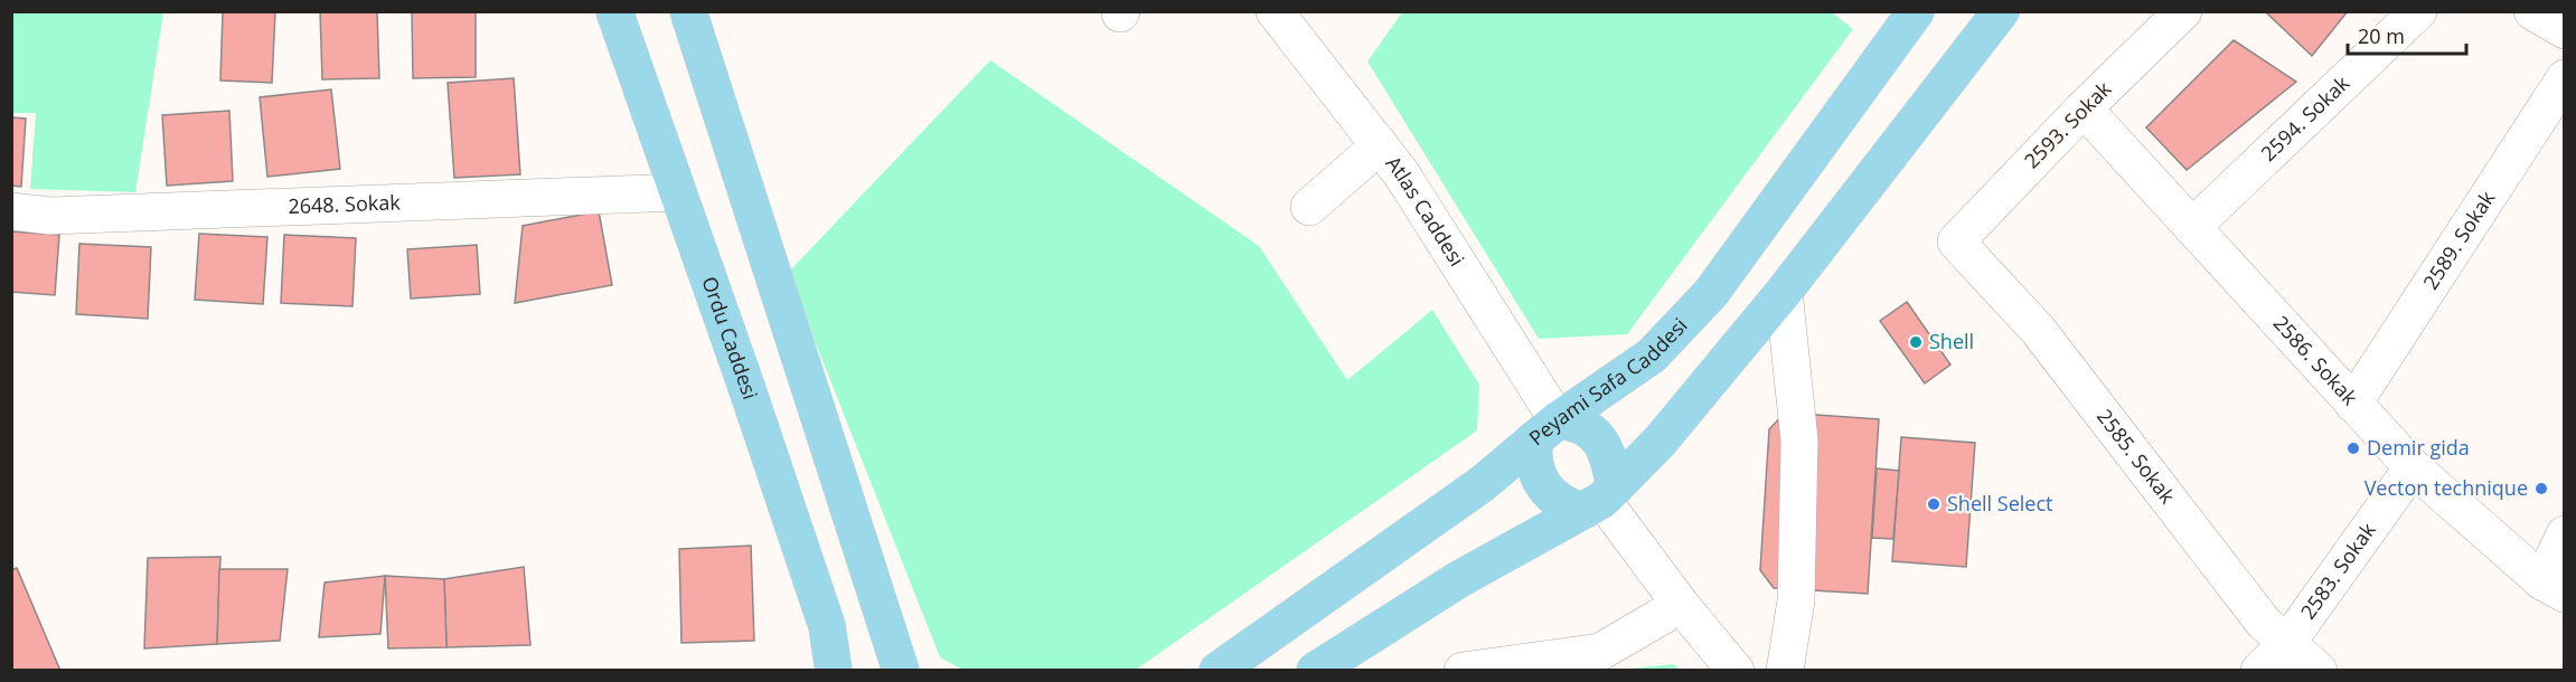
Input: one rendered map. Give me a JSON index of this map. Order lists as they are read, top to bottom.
{
  "streets": {
    "main road": ["Ordu Caddesi", "Peyami Safa Caddesi"],
    "street": [
      "2594. Sokak",
      "2593. Sokak",
      "2648. Sokak",
      "Atlas Caddesi",
      "2589. Sokak",
      "2586. Sokak",
      "2585. Sokak",
      "2583. Sokak"
    ]
  },
  "crossings": [
    ["2594. Sokak", "2586. Sokak"],
    ["2593. Sokak", "2586. Sokak"],
    ["2593. Sokak", "2585. Sokak"],
    ["2648. Sokak", "Ordu Caddesi"],
    ["Atlas Caddesi", "Peyami Safa Caddesi"],
    ["2589. Sokak", "2586. Sokak"],
    ["2586. Sokak", "2583. Sokak"],
    ["2585. Sokak", "2583. Sokak"]
  ],
  "places": [
    "Shell",
    "Demir gida",
    "Vecton technique",
    "Shell Select"
  ],
  "scale_bar": "20 m"
}
